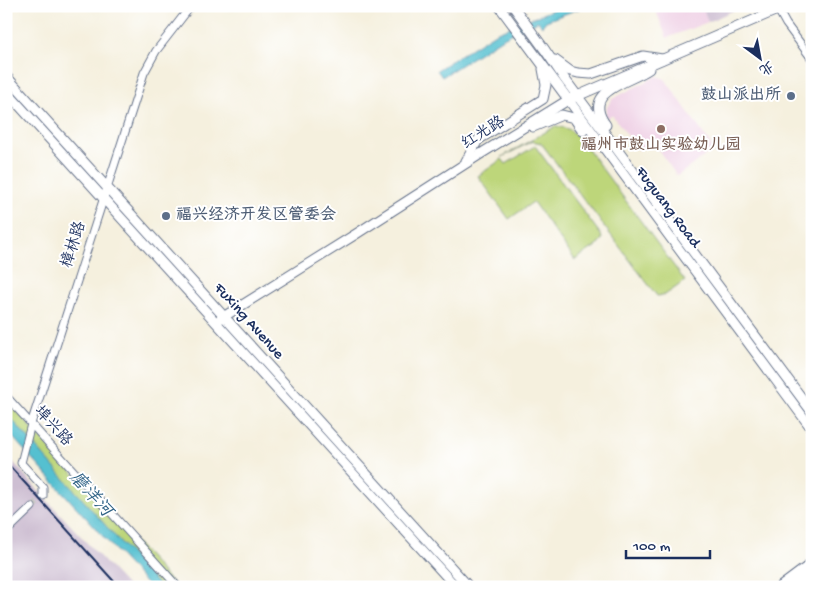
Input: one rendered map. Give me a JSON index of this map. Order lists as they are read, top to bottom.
{
  "streets": {
    "main road": ["红光路", "Fuguang Road", "Fuxing Avenue"],
    "street": ["樟林路", "埠兴路"]
  },
  "crossings": [
    ["红光路", "Fuguang Road"],
    ["红光路", "Fuxing Avenue"],
    ["樟林路", "Fuxing Avenue"],
    ["樟林路", "埠兴路"]
  ],
  "water": ["磨洋河"],
  "places": ["鼓山派出所", "福州市鼓山实验幼儿园", "福兴经济开发区管委会"],
  "scale_bar": "100 m",
  "north": "bottom right"
}
